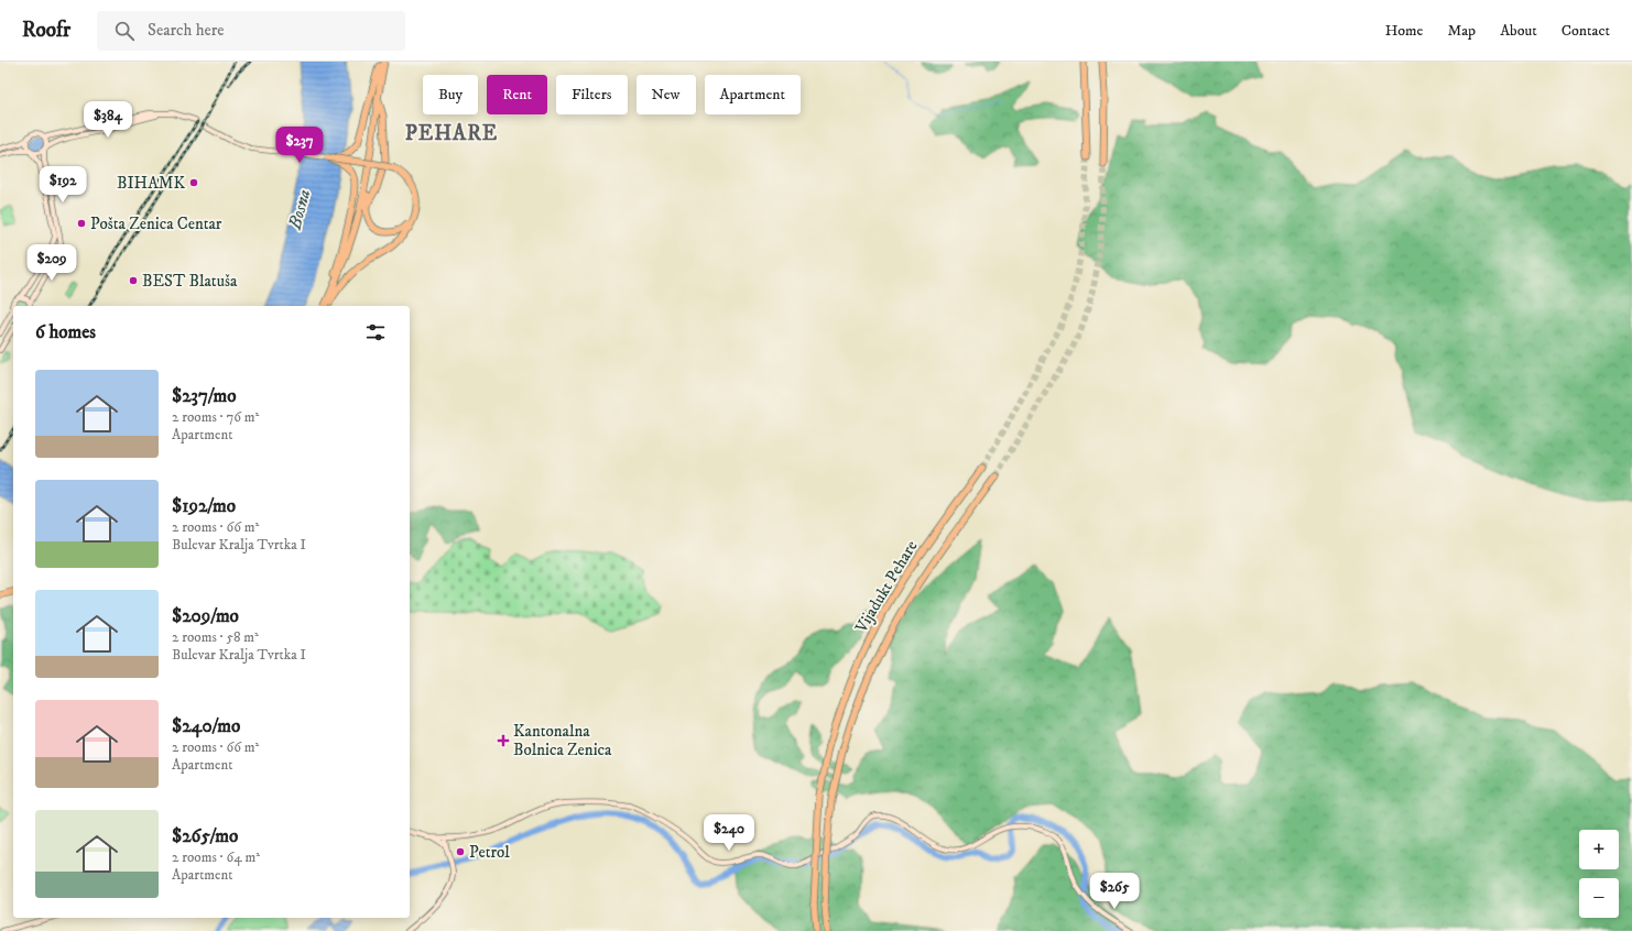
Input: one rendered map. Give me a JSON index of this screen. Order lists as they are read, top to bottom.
{
  "streets": {
    "highway": ["Vijadukt Pehare"]
  },
  "districts": ["PEHARE"],
  "water": ["Bosna"],
  "places": {
    "other": [
      "BIHAMK",
      "Pošta Zenica Centar",
      "BEST Blatuša",
      "Petrol"
    ],
    "health": ["Kantonalna Bolnica Zenica"]
  },
  "page": {
    "header": "Roofr",
    "search": "Search here",
    "nav": [
      "Home",
      "Map",
      "About",
      "Contact"
    ],
    "chip": [
      "Buy",
      "Rent",
      "Filters",
      "New",
      "Apartment"
    ],
    "price": [
      "$384",
      "$237",
      "$192",
      "$209",
      "$240",
      "$265"
    ],
    "heading": "6 homes",
    "list": [
      {
        "name": "$237/mo",
        "note": "2 rooms · 76 m² · Apartment"
      },
      {
        "name": "$192/mo",
        "note": "2 rooms · 66 m² · Bulevar Kralja Tvrtka I"
      },
      {
        "name": "$209/mo",
        "note": "2 rooms · 58 m² · Bulevar Kralja Tvrtka I"
      },
      {
        "name": "$240/mo",
        "note": "2 rooms · 66 m² · Apartment"
      },
      {
        "name": "$265/mo",
        "note": "2 rooms · 64 m² · Apartment"
      }
    ],
    "map_buttons": ["+", "−"]
  }
}
